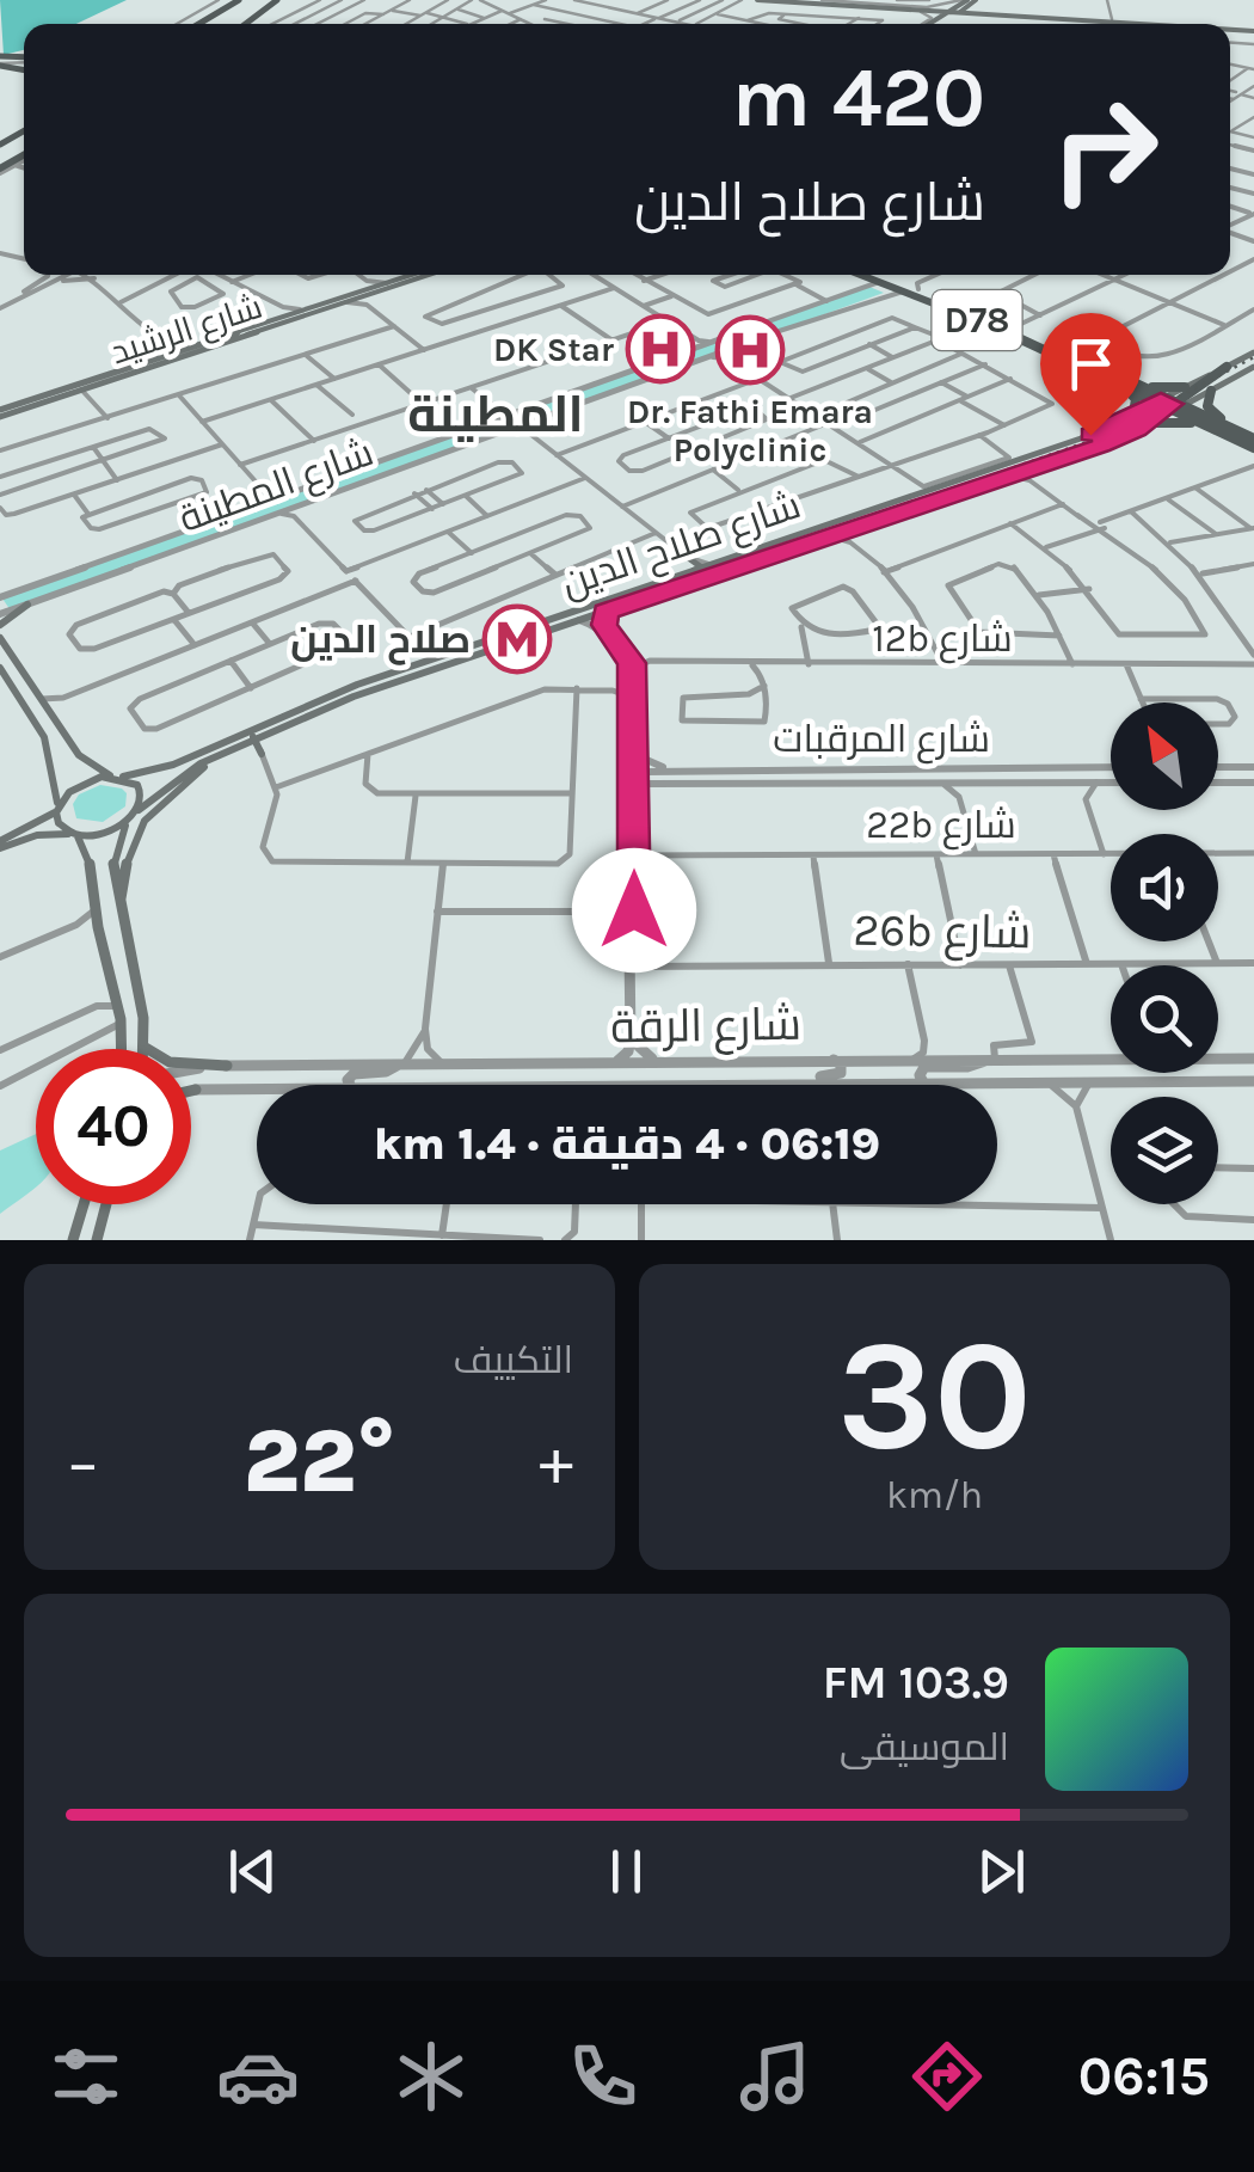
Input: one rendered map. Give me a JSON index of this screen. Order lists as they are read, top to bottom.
{
  "streets": {
    "main road": ["D78", "شارع الرشيد", "شارع صلاح الدين"],
    "street": [
      "شارع المطينة",
      "12b شارع",
      "شارع المرقبات",
      "22b شارع",
      "26b شارع",
      "شارع الرقة"
    ]
  },
  "crossings": [
    ["D78", "شارع المطينة"],
    ["D78", "شارع صلاح الدين"]
  ],
  "districts": ["المطينة"],
  "places": {
    "hospital": ["DK Star", "Dr. Fathi Emara Polyclinic"],
    "metro station": ["صلاح الدين"]
  },
  "north": "top left",
  "page": {
    "turn": ["420 m", "شارع صلاح الدين"],
    "limit": "40",
    "trip": "06:19 · 4 دقيقة · 1.4 km",
    "tile": [
      ["30", "km/h"],
      "التكييف"
    ],
    "heat": ["−", "22°", "+"],
    "song": ["103.9 FM", "الموسيقى"],
    "tabs": "06:15"
  }
}
